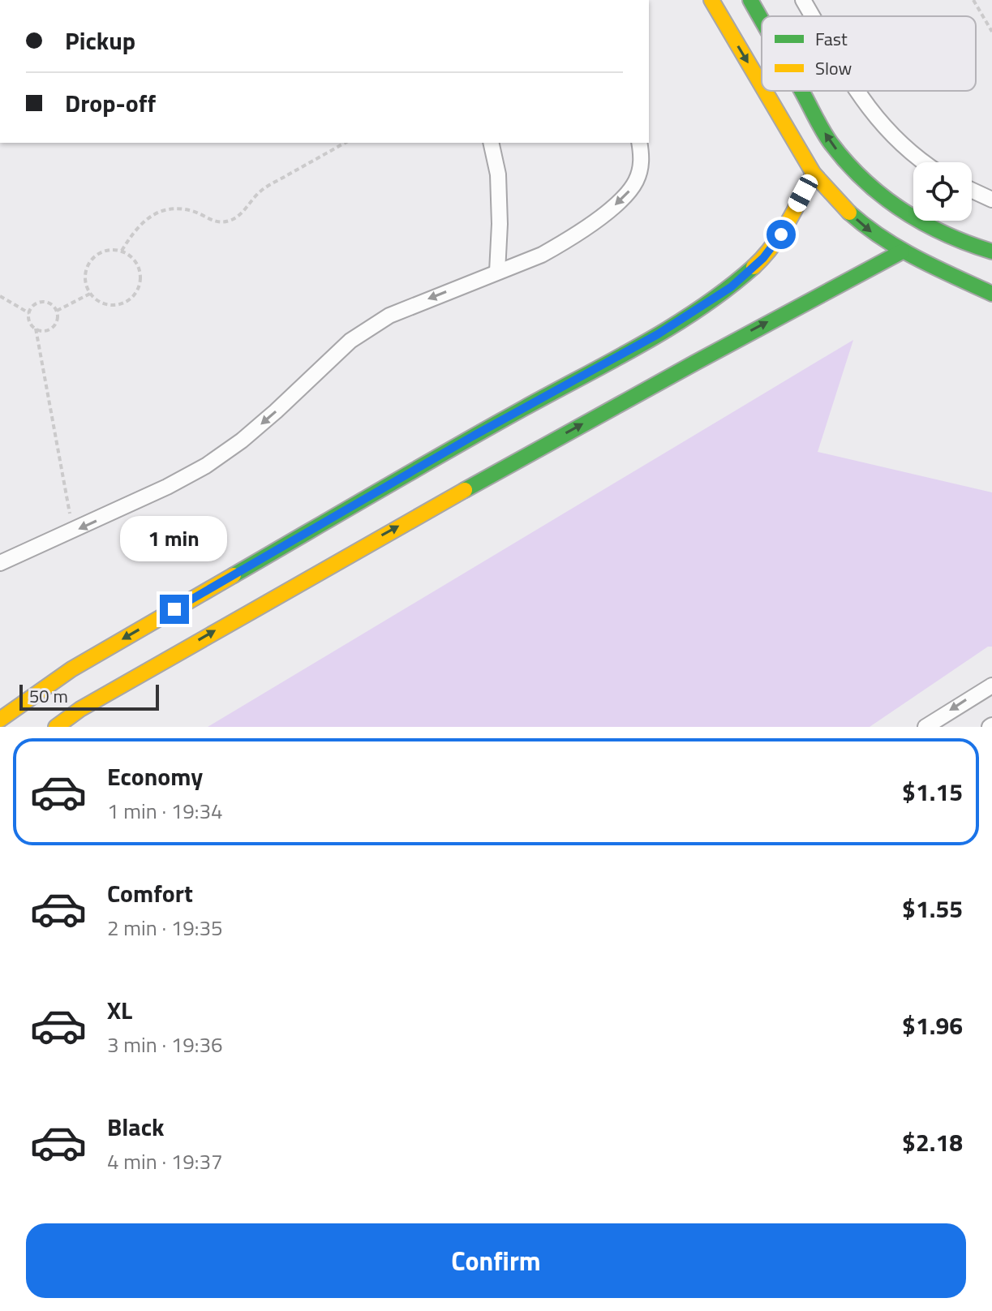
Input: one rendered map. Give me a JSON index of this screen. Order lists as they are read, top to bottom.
{
  "legend": ["Fast", "Slow"],
  "scale_bar": "50 m",
  "page": {
    "banner": ["Pickup", "Drop-off"],
    "bubble": "1 min",
    "scale": "50 m",
    "list": [
      {
        "name": "Economy",
        "note": "1 min · 19:34",
        "value": "$1.15"
      },
      {
        "name": "Comfort",
        "note": "2 min · 19:35",
        "value": "$1.55"
      },
      {
        "name": "XL",
        "note": "3 min · 19:36",
        "value": "$1.96"
      },
      {
        "name": "Black",
        "note": "4 min · 19:37",
        "value": "$2.18"
      }
    ],
    "buttons": "Confirm"
  }
}
